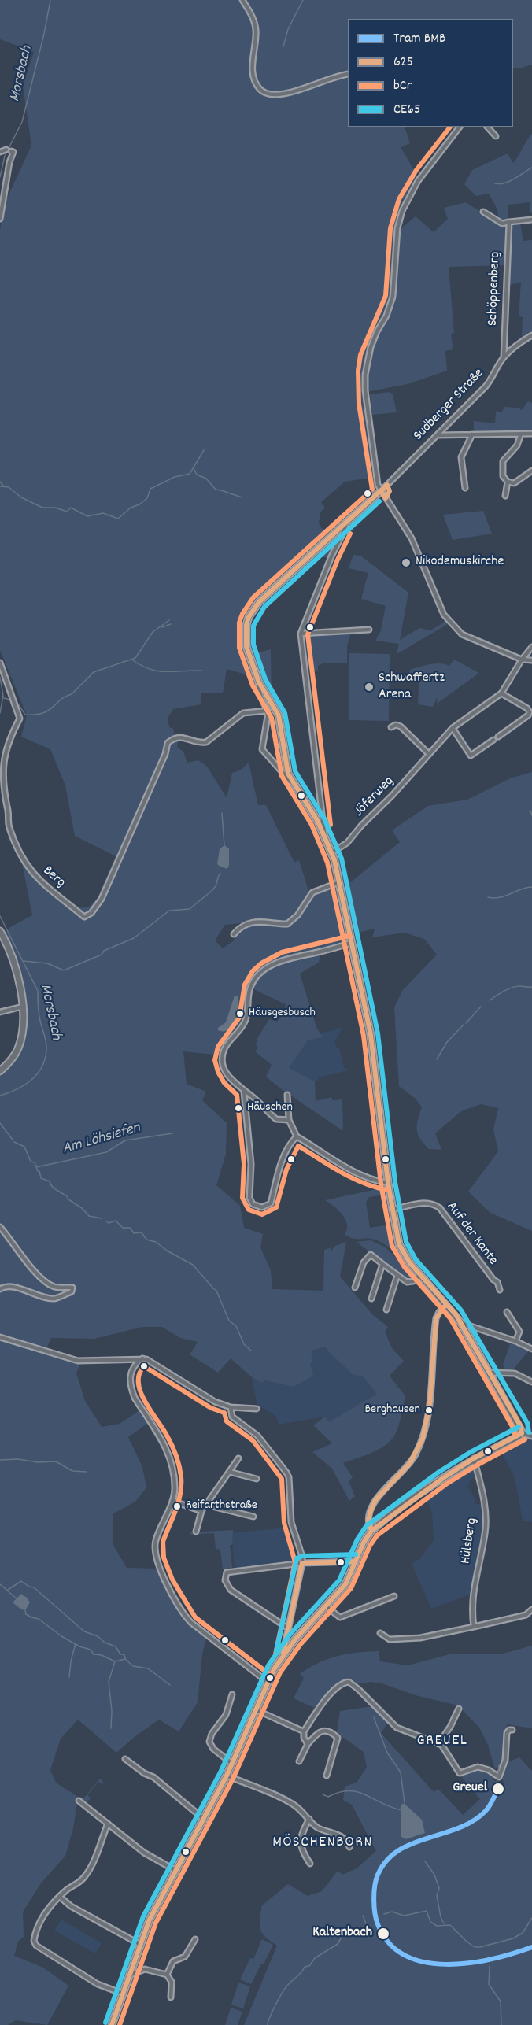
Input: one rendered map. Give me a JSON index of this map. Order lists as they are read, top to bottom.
{
  "streets": {
    "street": [
      "Schöppenberg",
      "Sudberger Straße",
      "Jöferweg",
      "Berg",
      "Auf der Kante",
      "Hülsberg"
    ]
  },
  "crossings": [
    ["Schöppenberg", "Sudberger Straße"]
  ],
  "districts": ["GREUEL", "MÖSCHENBORN"],
  "water": ["Morsbach", "Am Löhsiefen"],
  "places": [
    "Nikodemuskirche",
    "Schwaffertz Arena",
    "Häusgesbusch",
    "Häuschen",
    "Berghausen",
    "Reifarthstraße",
    "Greuel",
    "Kaltenbach"
  ],
  "lines": [
    "transit line bCr",
    "transit line 625",
    "transit line CE65",
    "tram line BMB"
  ],
  "legend": [
    "Tram BMB",
    "625",
    "bCr",
    "CE65"
  ]
}
